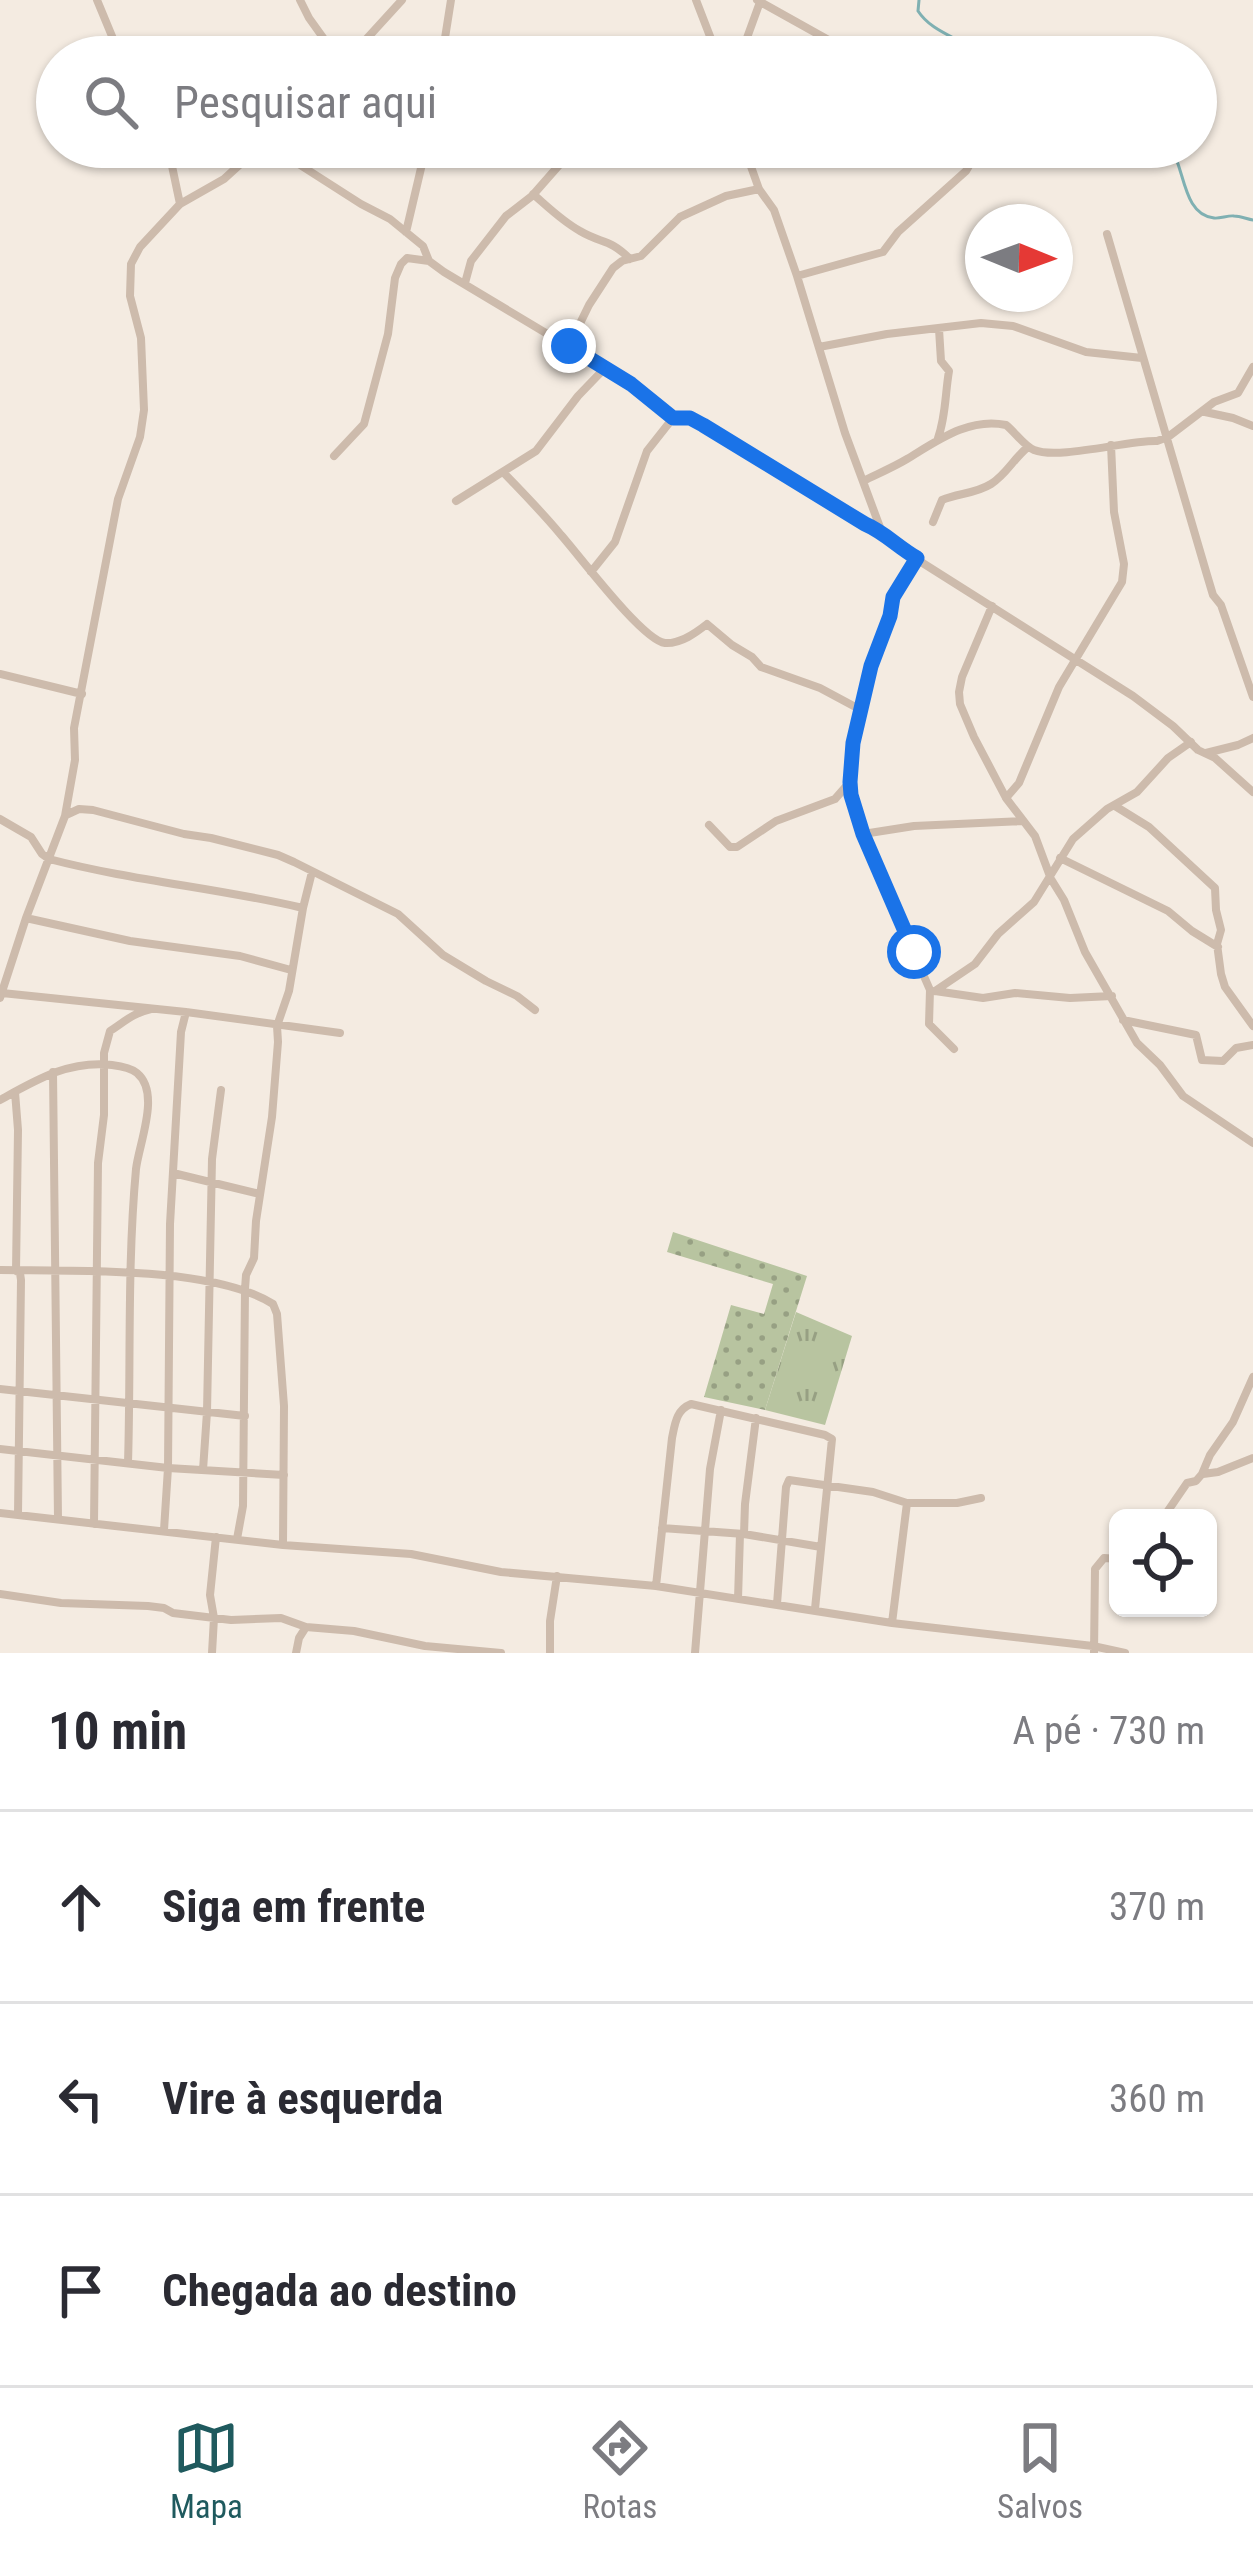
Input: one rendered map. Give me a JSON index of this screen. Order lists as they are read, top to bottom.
{
  "north": "right",
  "page": {
    "search": "Pesquisar aqui",
    "heading": ["10 min", "A pé · 730 m"],
    "list": [
      ["Siga em frente", "370 m"],
      ["Vire à esquerda", "360 m"],
      "Chegada ao destino"
    ],
    "nav": ["Mapa", "Rotas", "Salvos"]
  }
}
